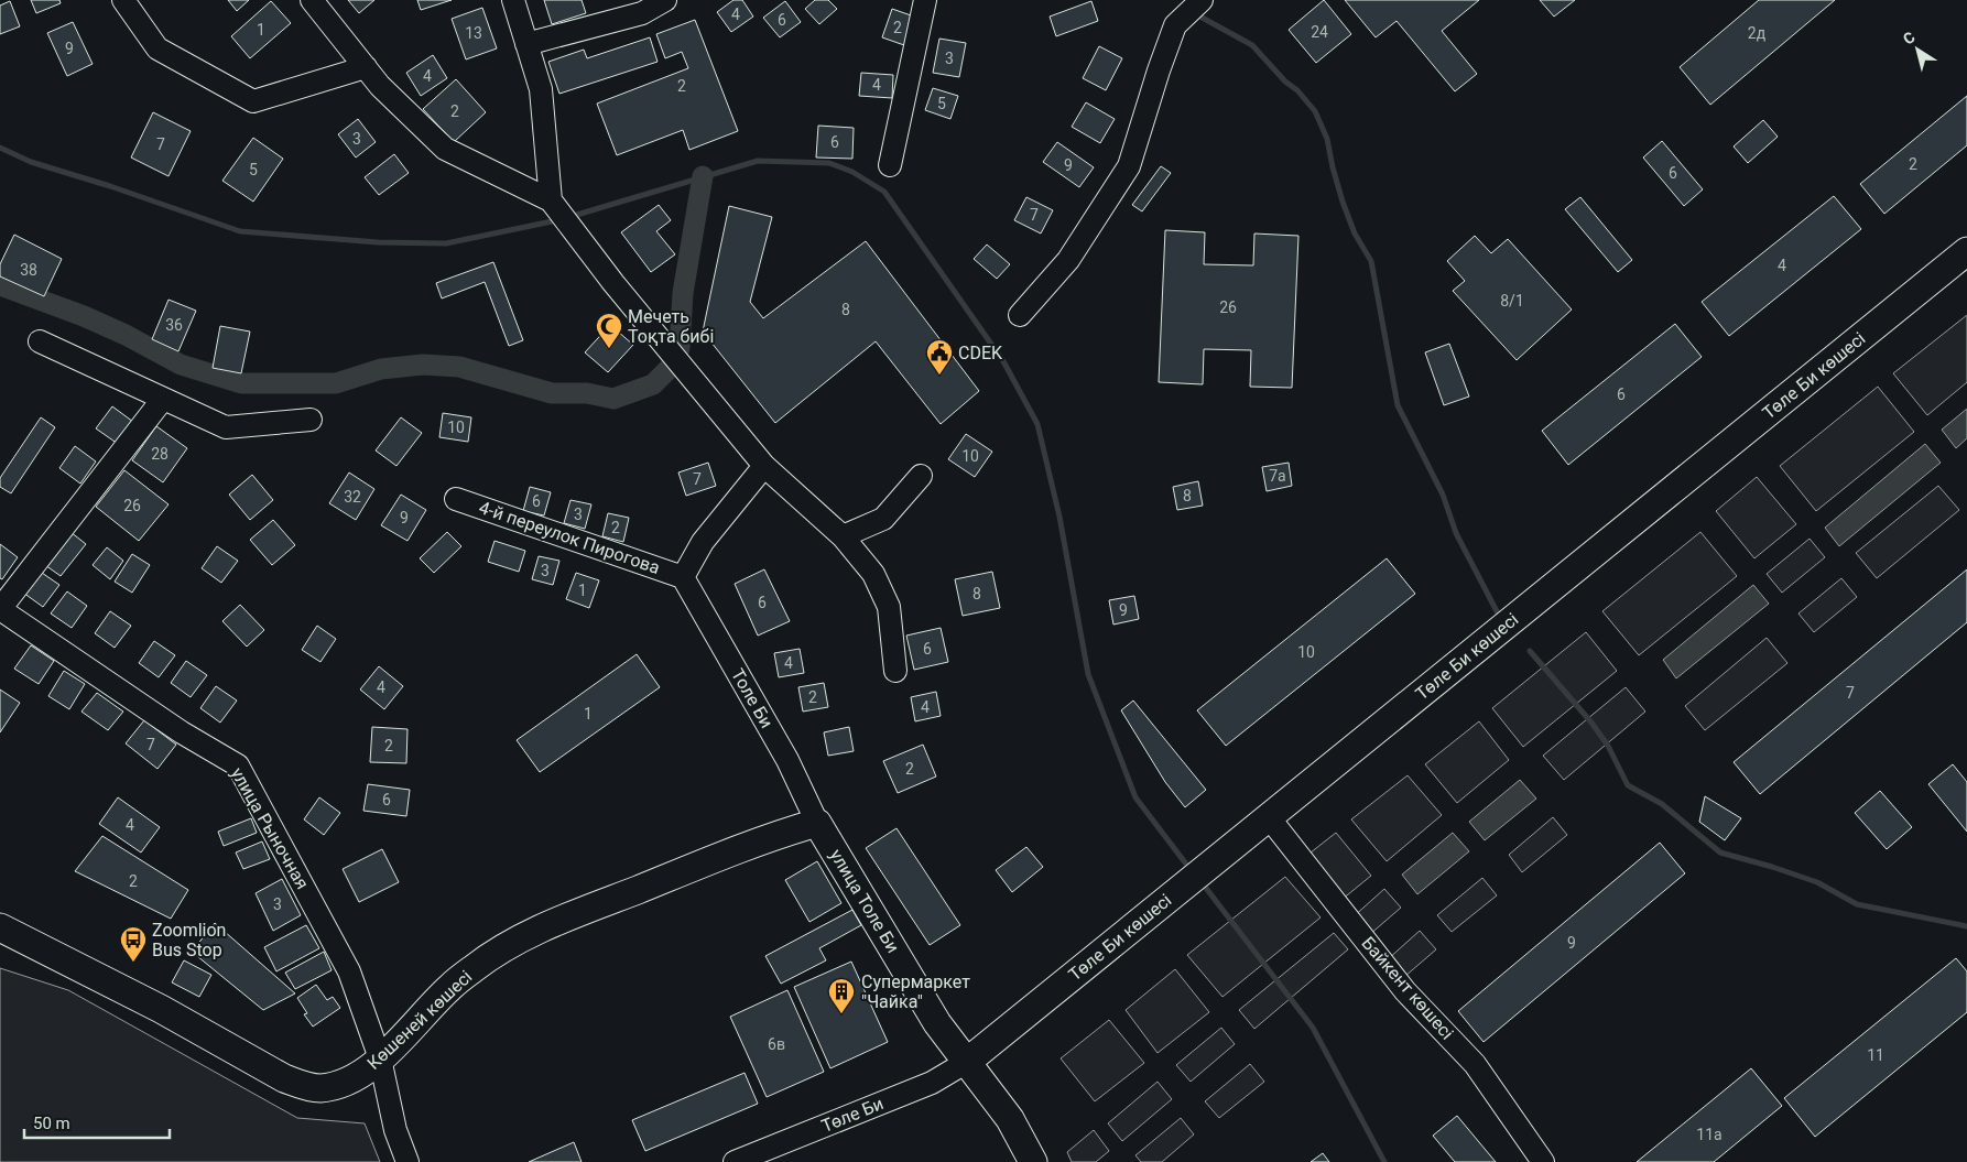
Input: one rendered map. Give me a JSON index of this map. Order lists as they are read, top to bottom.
{
  "streets": {
    "main road": ["Төле Би көшесі", "улица Толе Би", "Көшеней көшесі"],
    "street": [
      "4-й переулок Пирогова",
      "Толе Би",
      "улица Рыночная",
      "Байкент көшесі",
      "Төле Би"
    ]
  },
  "crossings": [
    ["Төле Би көшесі", "улица Толе Би"],
    ["Төле Би көшесі", "Байкент көшесі"],
    ["Төле Би көшесі", "Төле Би"],
    ["4-й переулок Пирогова", "Толе Би"],
    ["Толе Би", "улица Толе Би"],
    ["Толе Би", "Көшеней көшесі"],
    ["улица Рыночная", "Көшеней көшесі"],
    ["улица Толе Би", "Көшеней көшесі"],
    ["улица Толе Би", "Төле Би"]
  ],
  "places": {
    "mosque": ["Мечеть Тоқта бибі"],
    "public building": ["CDEK"],
    "bus stop": ["Zoomlion Bus Stop"],
    "building": ["Супермаркет \"Чайка\""]
  },
  "house_numbers": [
    "4",
    "6",
    "2",
    "1",
    "24",
    "13",
    "2д",
    "9",
    "3",
    "4",
    "4",
    "2",
    "5",
    "2",
    "3",
    "6",
    "7",
    "2",
    "9",
    "5",
    "6",
    "7",
    "4",
    "38",
    "8/1",
    "26",
    "8",
    "36",
    "6",
    "10",
    "28",
    "10",
    "7а",
    "7",
    "8",
    "32",
    "6",
    "26",
    "3",
    "9",
    "2",
    "3",
    "1",
    "8",
    "6",
    "9",
    "6",
    "10",
    "4",
    "4",
    "7",
    "2",
    "4",
    "1",
    "7",
    "2",
    "2",
    "6",
    "4",
    "2",
    "3",
    "9",
    "6в",
    "11",
    "11а"
  ],
  "scale_bar": "50 m",
  "north": "top left"
}
